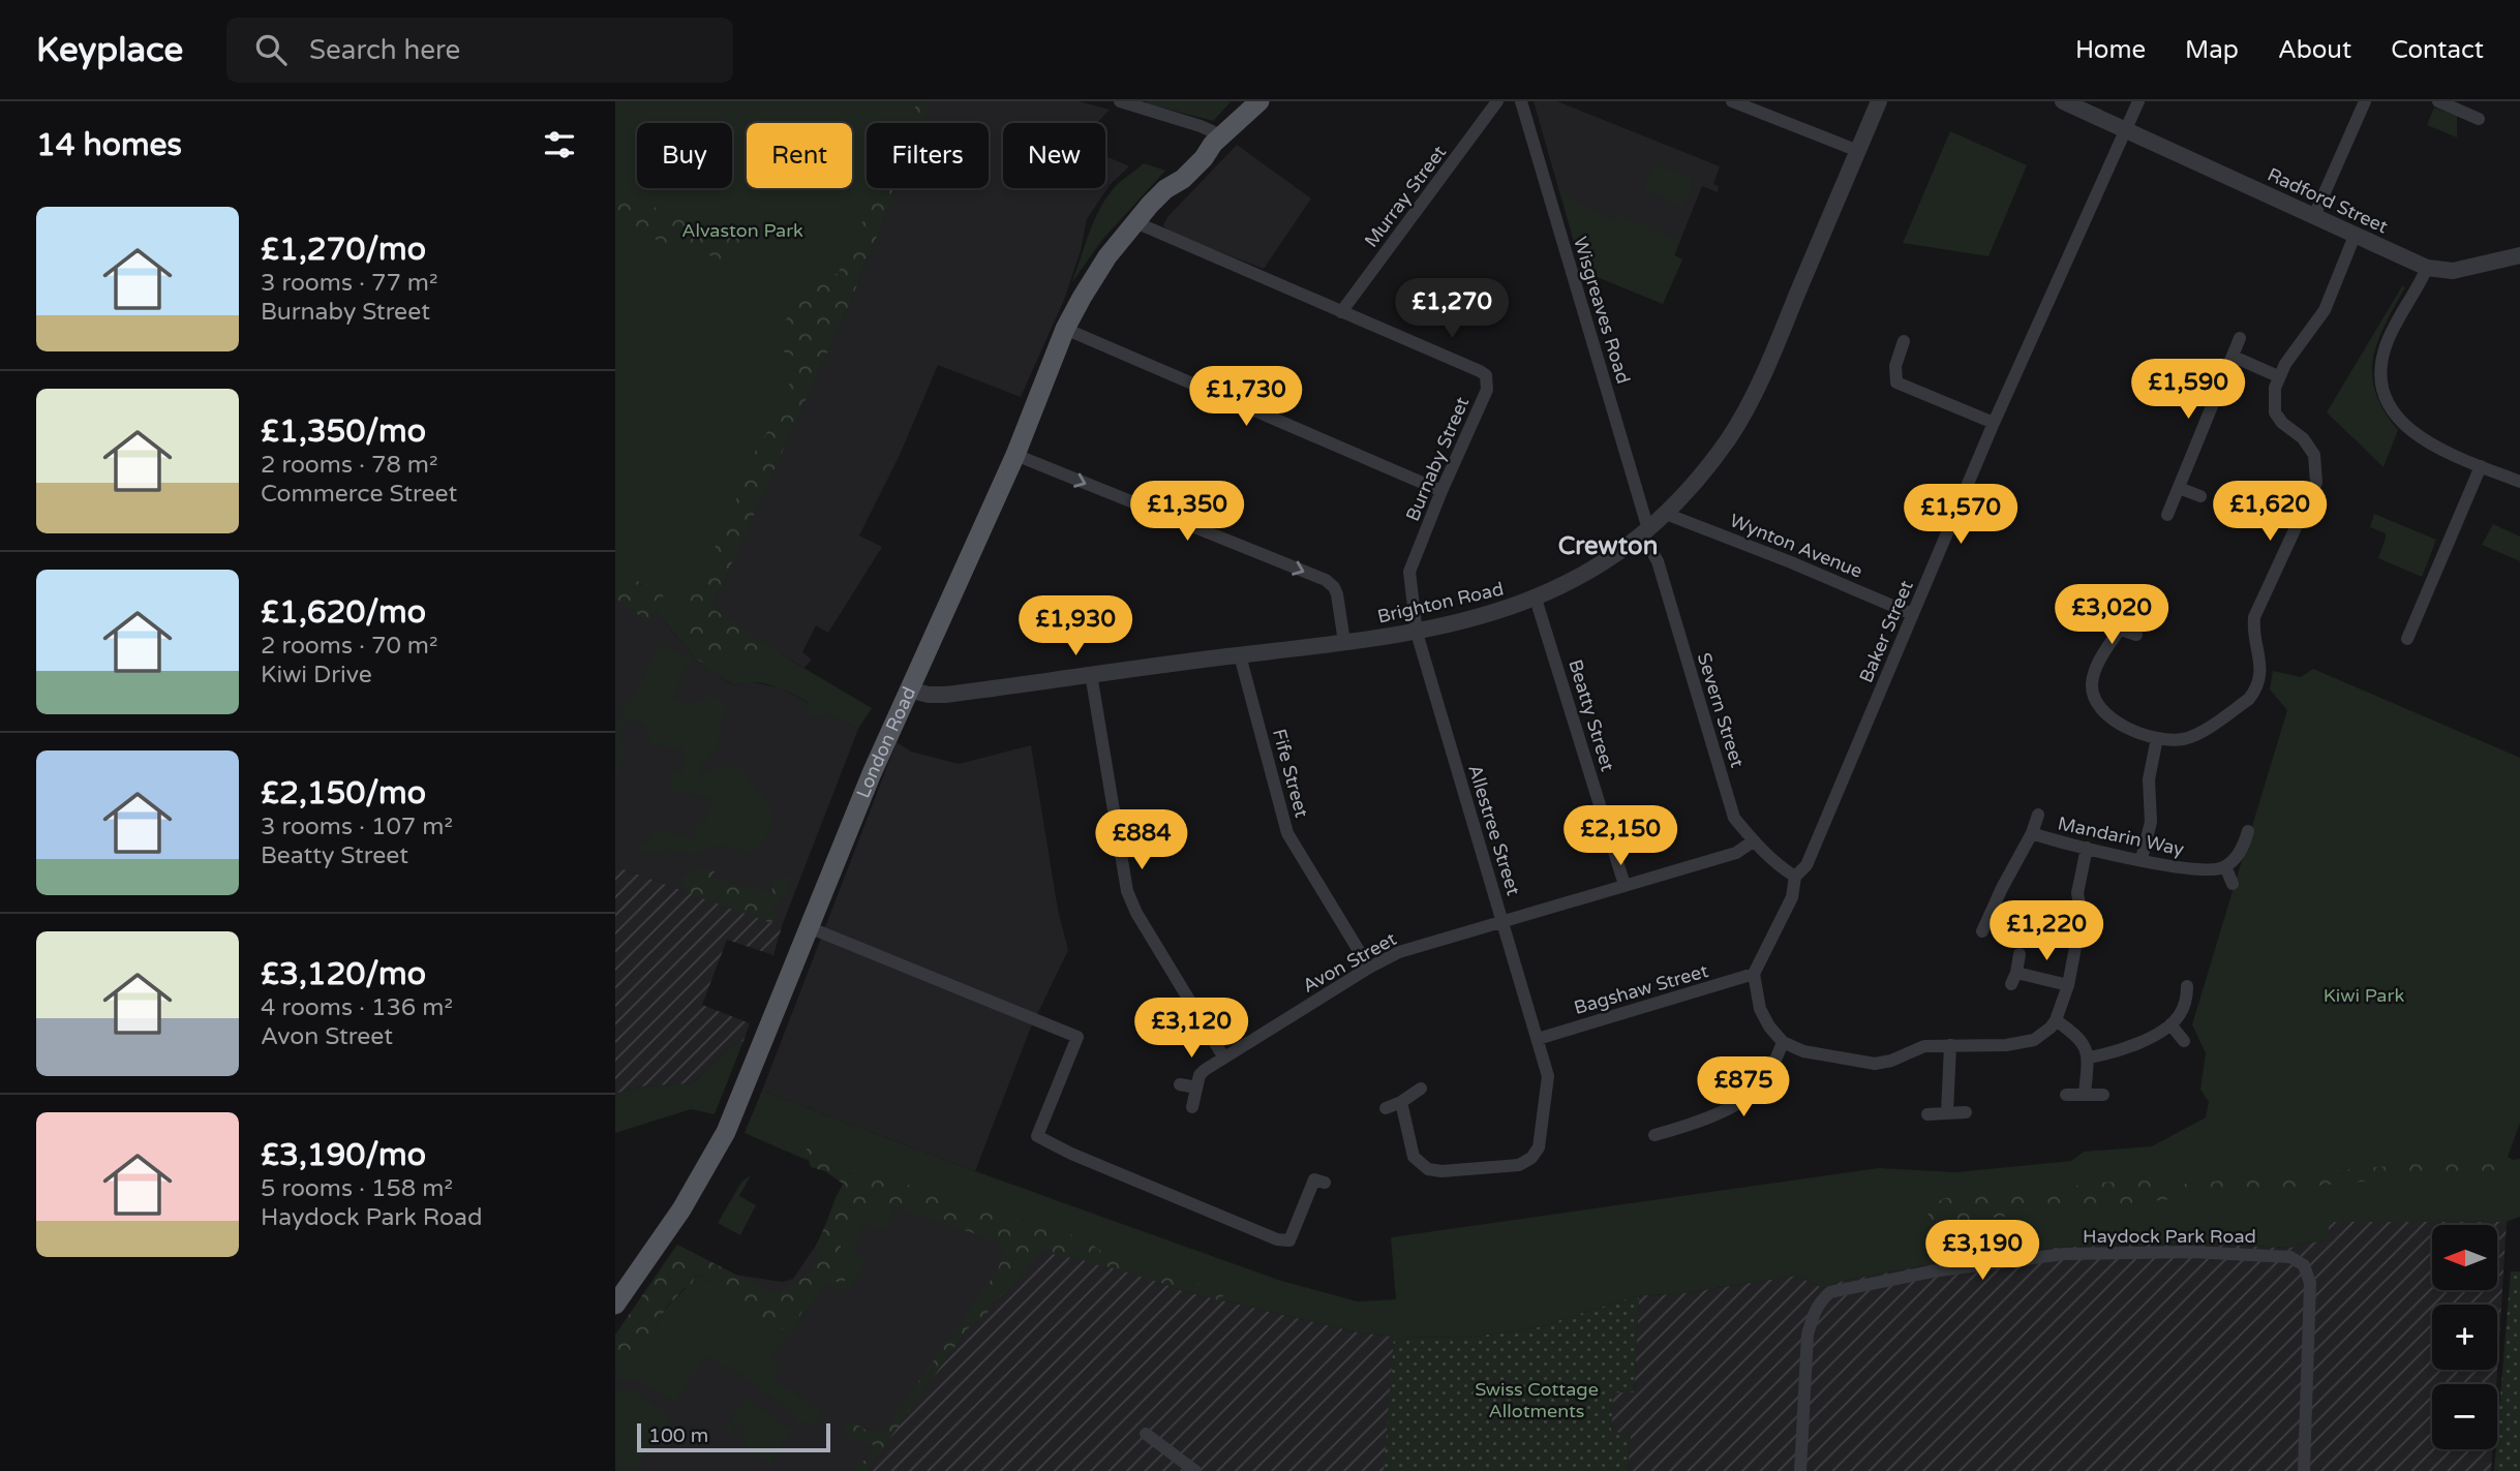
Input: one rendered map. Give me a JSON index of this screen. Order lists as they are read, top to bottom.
{
  "streets": {
    "main road": ["London Road"],
    "street": [
      "Murray Street",
      "Radford Street",
      "Wisgreaves Road",
      "Burnaby Street",
      "Wynton Avenue",
      "Brighton Road",
      "Baker Street",
      "Severn Street",
      "Beatty Street",
      "Fife Street",
      "Allestree Street",
      "Mandarin Way",
      "Avon Street",
      "Bagshaw Street",
      "Haydock Park Road"
    ]
  },
  "crossings": [
    ["Murray Street", "Burnaby Street"],
    ["Radford Street", "Baker Street"],
    ["Wisgreaves Road", "Brighton Road"],
    ["Wisgreaves Road", "Severn Street"],
    ["Burnaby Street", "Brighton Road"],
    ["Burnaby Street", "London Road"],
    ["Burnaby Street", "Allestree Street"],
    ["Wynton Avenue", "Brighton Road"],
    ["Wynton Avenue", "Baker Street"],
    ["Brighton Road", "Severn Street"],
    ["Brighton Road", "Beatty Street"],
    ["Brighton Road", "London Road"],
    ["Brighton Road", "Fife Street"],
    ["Brighton Road", "Allestree Street"],
    ["Baker Street", "Severn Street"],
    ["Baker Street", "Bagshaw Street"],
    ["Severn Street", "Avon Street"],
    ["Beatty Street", "Avon Street"],
    ["Fife Street", "Avon Street"],
    ["Allestree Street", "Avon Street"],
    ["Allestree Street", "Bagshaw Street"]
  ],
  "districts": ["Crewton"],
  "parks": ["Alvaston Park", "Kiwi Park", "Swiss Cottage Allotments"],
  "scale_bar": "100 m",
  "north": "left",
  "page": {
    "header": "Keyplace",
    "search": "Search here",
    "nav": [
      "Home",
      "Map",
      "About",
      "Contact"
    ],
    "heading": "14 homes",
    "chip": [
      "Buy",
      "Rent",
      "Filters",
      "New"
    ],
    "list": [
      {
        "name": "£1,270/mo",
        "note": "3 rooms · 77 m² · Burnaby Street"
      },
      {
        "name": "£1,350/mo",
        "note": "2 rooms · 78 m² · Commerce Street"
      },
      {
        "name": "£1,620/mo",
        "note": "2 rooms · 70 m² · Kiwi Drive"
      },
      {
        "name": "£2,150/mo",
        "note": "3 rooms · 107 m² · Beatty Street"
      },
      {
        "name": "£3,120/mo",
        "note": "4 rooms · 136 m² · Avon Street"
      },
      {
        "name": "£3,190/mo",
        "note": "5 rooms · 158 m² · Haydock Park Road"
      }
    ],
    "price": [
      "£1,270",
      "£1,590",
      "£1,730",
      "£1,350",
      "£1,620",
      "£1,570",
      "£3,020",
      "£1,930",
      "£2,150",
      "£884",
      "£1,220",
      "£3,120",
      "£875",
      "£3,190"
    ],
    "map_buttons": ["+", "−"],
    "scale": "100 m"
  }
}
